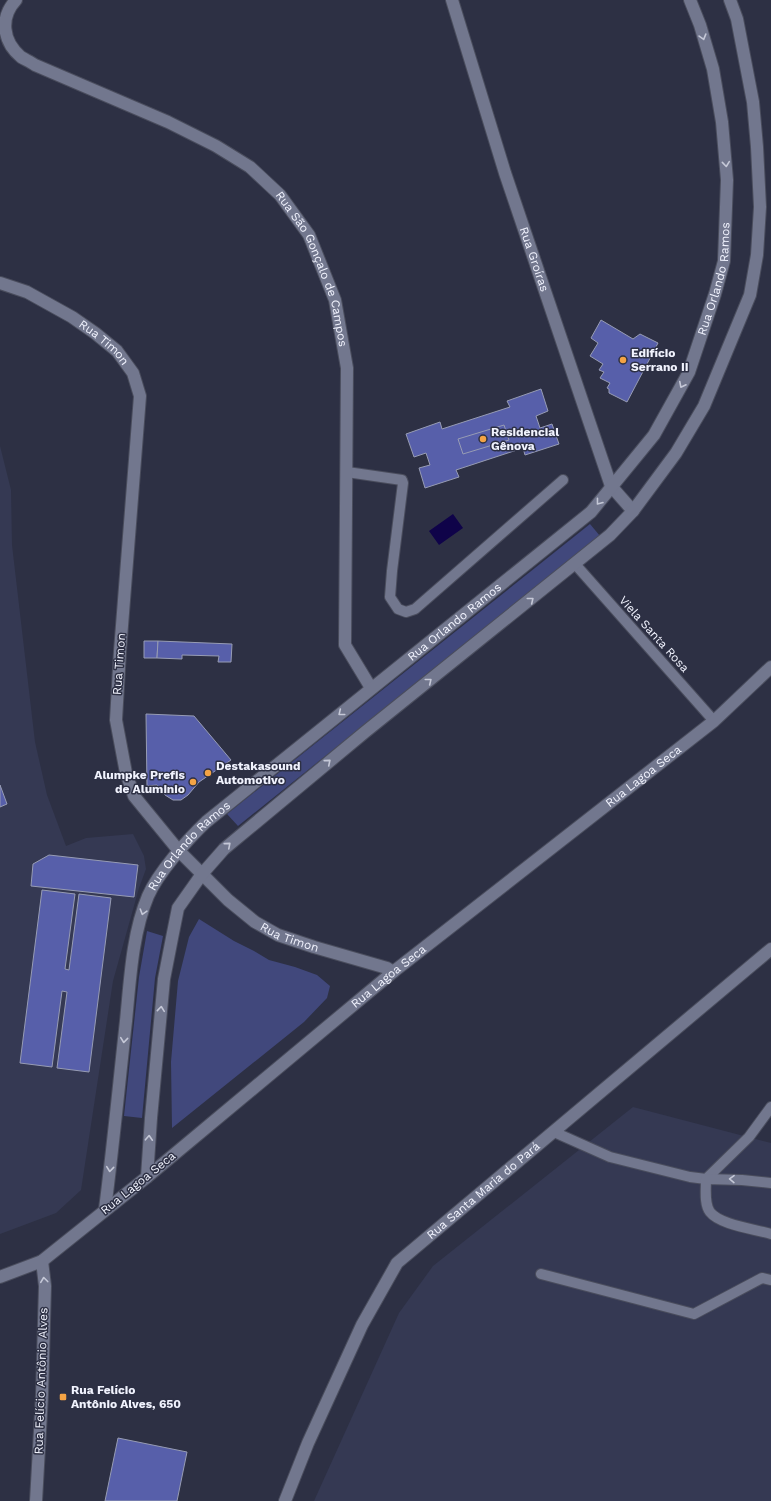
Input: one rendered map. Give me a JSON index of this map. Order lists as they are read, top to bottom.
{
  "streets": {
    "street": [
      "Rua Groíras",
      "Rua São Gonçalo de Campos",
      "Rua Orlando Ramos",
      "Rua Timon",
      "Rua Lagoa Seca",
      "Rua Santa Maria do Pará",
      "Rua Felício Antônio Alves"
    ],
    "lane": ["Viela Santa Rosa"]
  },
  "crossings": [
    ["Rua Groíras", "Rua Orlando Ramos"],
    ["Rua São Gonçalo de Campos", "Rua Orlando Ramos"],
    ["Rua Orlando Ramos", "Rua Timon"],
    ["Rua Orlando Ramos", "Viela Santa Rosa"],
    ["Rua Orlando Ramos", "Rua Lagoa Seca"],
    ["Rua Timon", "Rua Lagoa Seca"],
    ["Viela Santa Rosa", "Rua Lagoa Seca"],
    ["Rua Lagoa Seca", "Rua Felício Antônio Alves"]
  ],
  "one_way": ["Rua Felício Antônio Alves"],
  "places": {
    "other": [
      "Edifício Serrano II",
      "Residencial Gênova",
      "Destakasound Automotivo",
      "Alumpke Prefis de Aluminio"
    ],
    "transit": ["Rua Felício Antônio Alves, 650"]
  }
}
